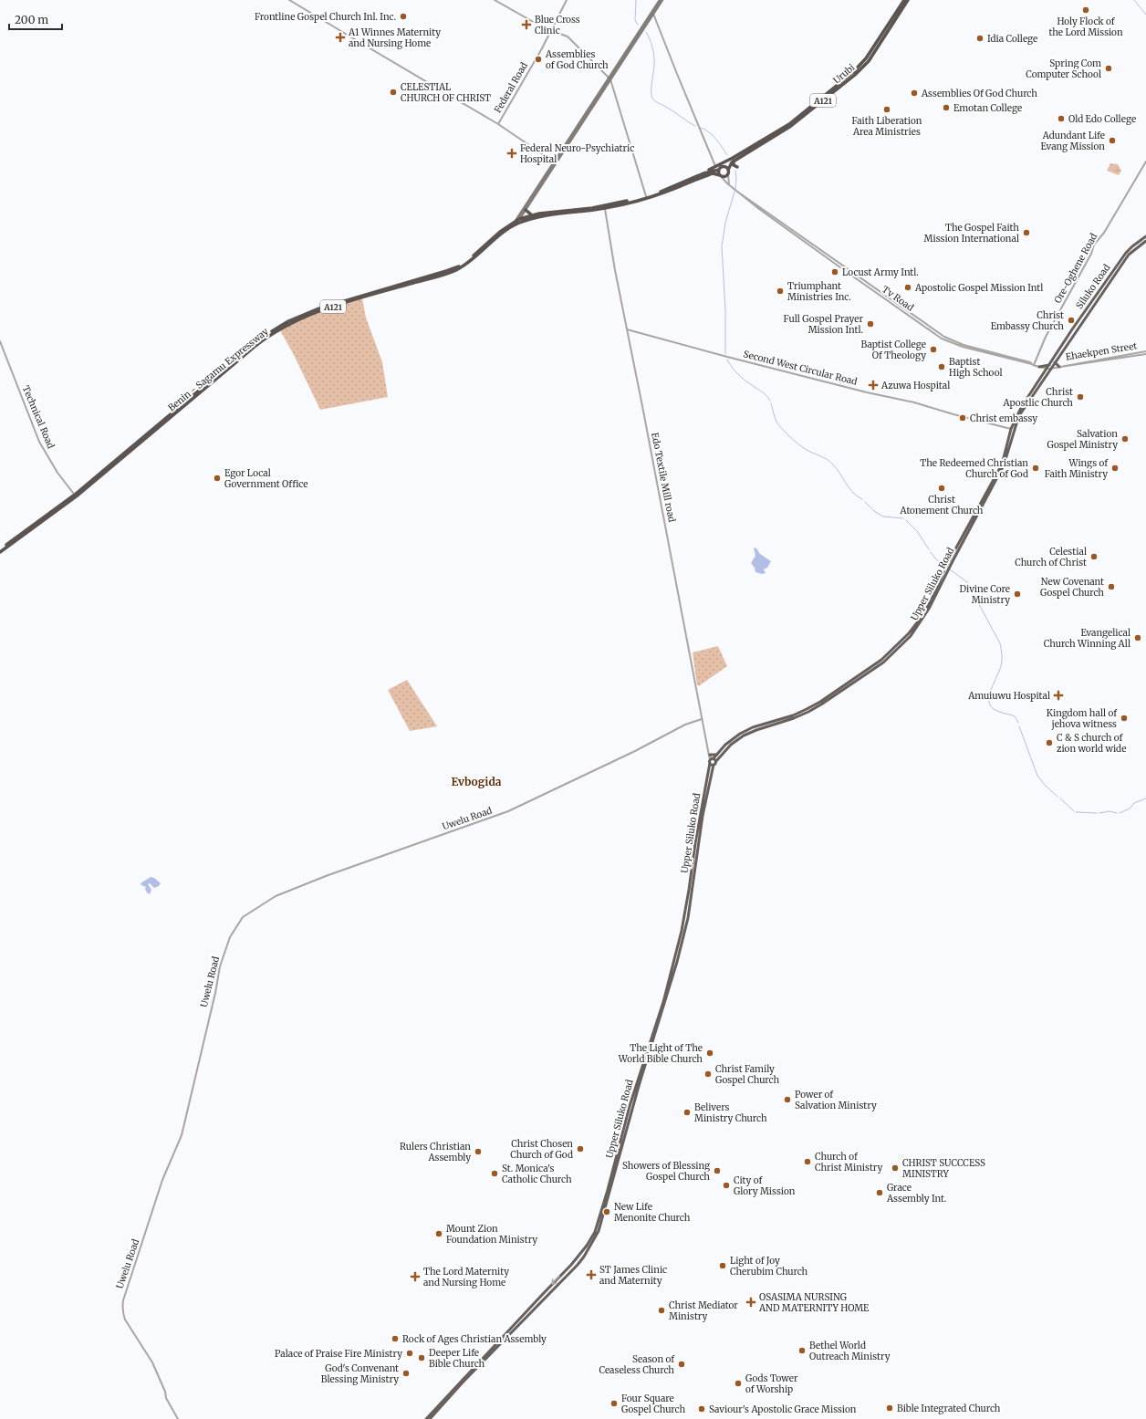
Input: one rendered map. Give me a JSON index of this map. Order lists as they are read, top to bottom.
{
  "streets": {
    "highway": ["Urubi", "A121", "Benin - Sagamu Expressway"],
    "main road": ["Siluko Road", "Upper Siluko Road"],
    "street": [
      "Federal Road",
      "Ore-Oghene Road",
      "Tv Road",
      "Ehaekpen Street",
      "Second West Circular Road",
      "Technical Road",
      "Edo Textile Mill road",
      "Uwelu Road"
    ]
  },
  "crossings": [
    ["Urubi", "A121"],
    ["Urubi", "Tv Road"],
    ["Urubi", "Benin - Sagamu Expressway"],
    ["A121", "Tv Road"],
    ["A121", "Benin - Sagamu Expressway"],
    ["A121", "Edo Textile Mill road"],
    ["Ore-Oghene Road", "Tv Road"],
    ["Siluko Road", "Tv Road"],
    ["Siluko Road", "Ehaekpen Street"],
    ["Siluko Road", "Upper Siluko Road"],
    ["Tv Road", "Benin - Sagamu Expressway"],
    ["Tv Road", "Upper Siluko Road"],
    ["Ehaekpen Street", "Upper Siluko Road"],
    ["Second West Circular Road", "Edo Textile Mill road"],
    ["Second West Circular Road", "Upper Siluko Road"],
    ["Benin - Sagamu Expressway", "Edo Textile Mill road"],
    ["Edo Textile Mill road", "Upper Siluko Road"],
    ["Edo Textile Mill road", "Uwelu Road"]
  ],
  "districts": ["Evbogida"],
  "places": {
    "other": [
      "Holy Flock of the Lord Mission",
      "Frontline Gospel Church Inl. Inc.",
      "Idia College",
      "Assemblies of God Church",
      "Spring Com Computer School",
      "CELESTIAL CHURCH OF CHRIST",
      "Assemblies Of God Church",
      "Emotan College",
      "Faith Liberation Area Ministries",
      "Old Edo College",
      "Adundant Life Evang Mission",
      "The Gospel Faith Mission International",
      "Locust Army Intl.",
      "Apostolic Gospel Mission Intl",
      "Triumphant Ministries Inc.",
      "Christ Embassy Church",
      "Full Gospel Prayer Mission Intl.",
      "Baptist College Of Theology",
      "Baptist High School",
      "Christ Apostlic Church",
      "Christ embassy",
      "Salvation Gospel Ministry",
      "The Redeemed Christian Church of God",
      "Wings of Faith Ministry",
      "Egor Local Government Office",
      "Christ Atonement Church",
      "Celestial Church of Christ",
      "New Covenant Gospel Church",
      "Divine Core Ministry",
      "Evangelical Church Winning All",
      "Kingdom hall of jehova witness",
      "C & S church of zion world wide",
      "The Light of The World Bible Church",
      "Christ Family Gospel Church",
      "Power of Salvation Ministry",
      "Belivers Ministry Church",
      "Christ Chosen Church of God",
      "Rulers Christian Assembly",
      "Church of Christ Ministry",
      "CHRIST SUCCCESS MINISTRY",
      "Showers of Blessing Gospel Church",
      "St. Monica's Catholic Church",
      "City of Glory Mission",
      "Grace Assembly Int.",
      "New Life Menonite Church",
      "Mount Zion Foundation Ministry",
      "Light of Joy Cherubim Church",
      "Christ Mediator Ministry",
      "Rock of Ages Christian Assembly",
      "Bethel World Outreach Ministry",
      "Palace of Praise Fire Ministry",
      "Deeper Life Bible Church",
      "Season of Ceaseless Church",
      "God's Convenant Blessing Ministry",
      "Gods Tower of Worship",
      "Four Square Gospel Church",
      "Bible Integrated Church",
      "Saviour's Apostolic Grace Mission"
    ],
    "health": [
      "Blue Cross Clinic",
      "A1 Winnes Maternity and Nursing Home",
      "Federal Neuro-Psychiatric Hospital",
      "Azuwa Hospital",
      "Amuiuwu Hospital",
      "ST James Clinic and Maternity",
      "The Lord Maternity and Nursing Home",
      "OSASIMA NURSING AND MATERNITY HOME"
    ]
  },
  "scale_bar": "200 m"
}
